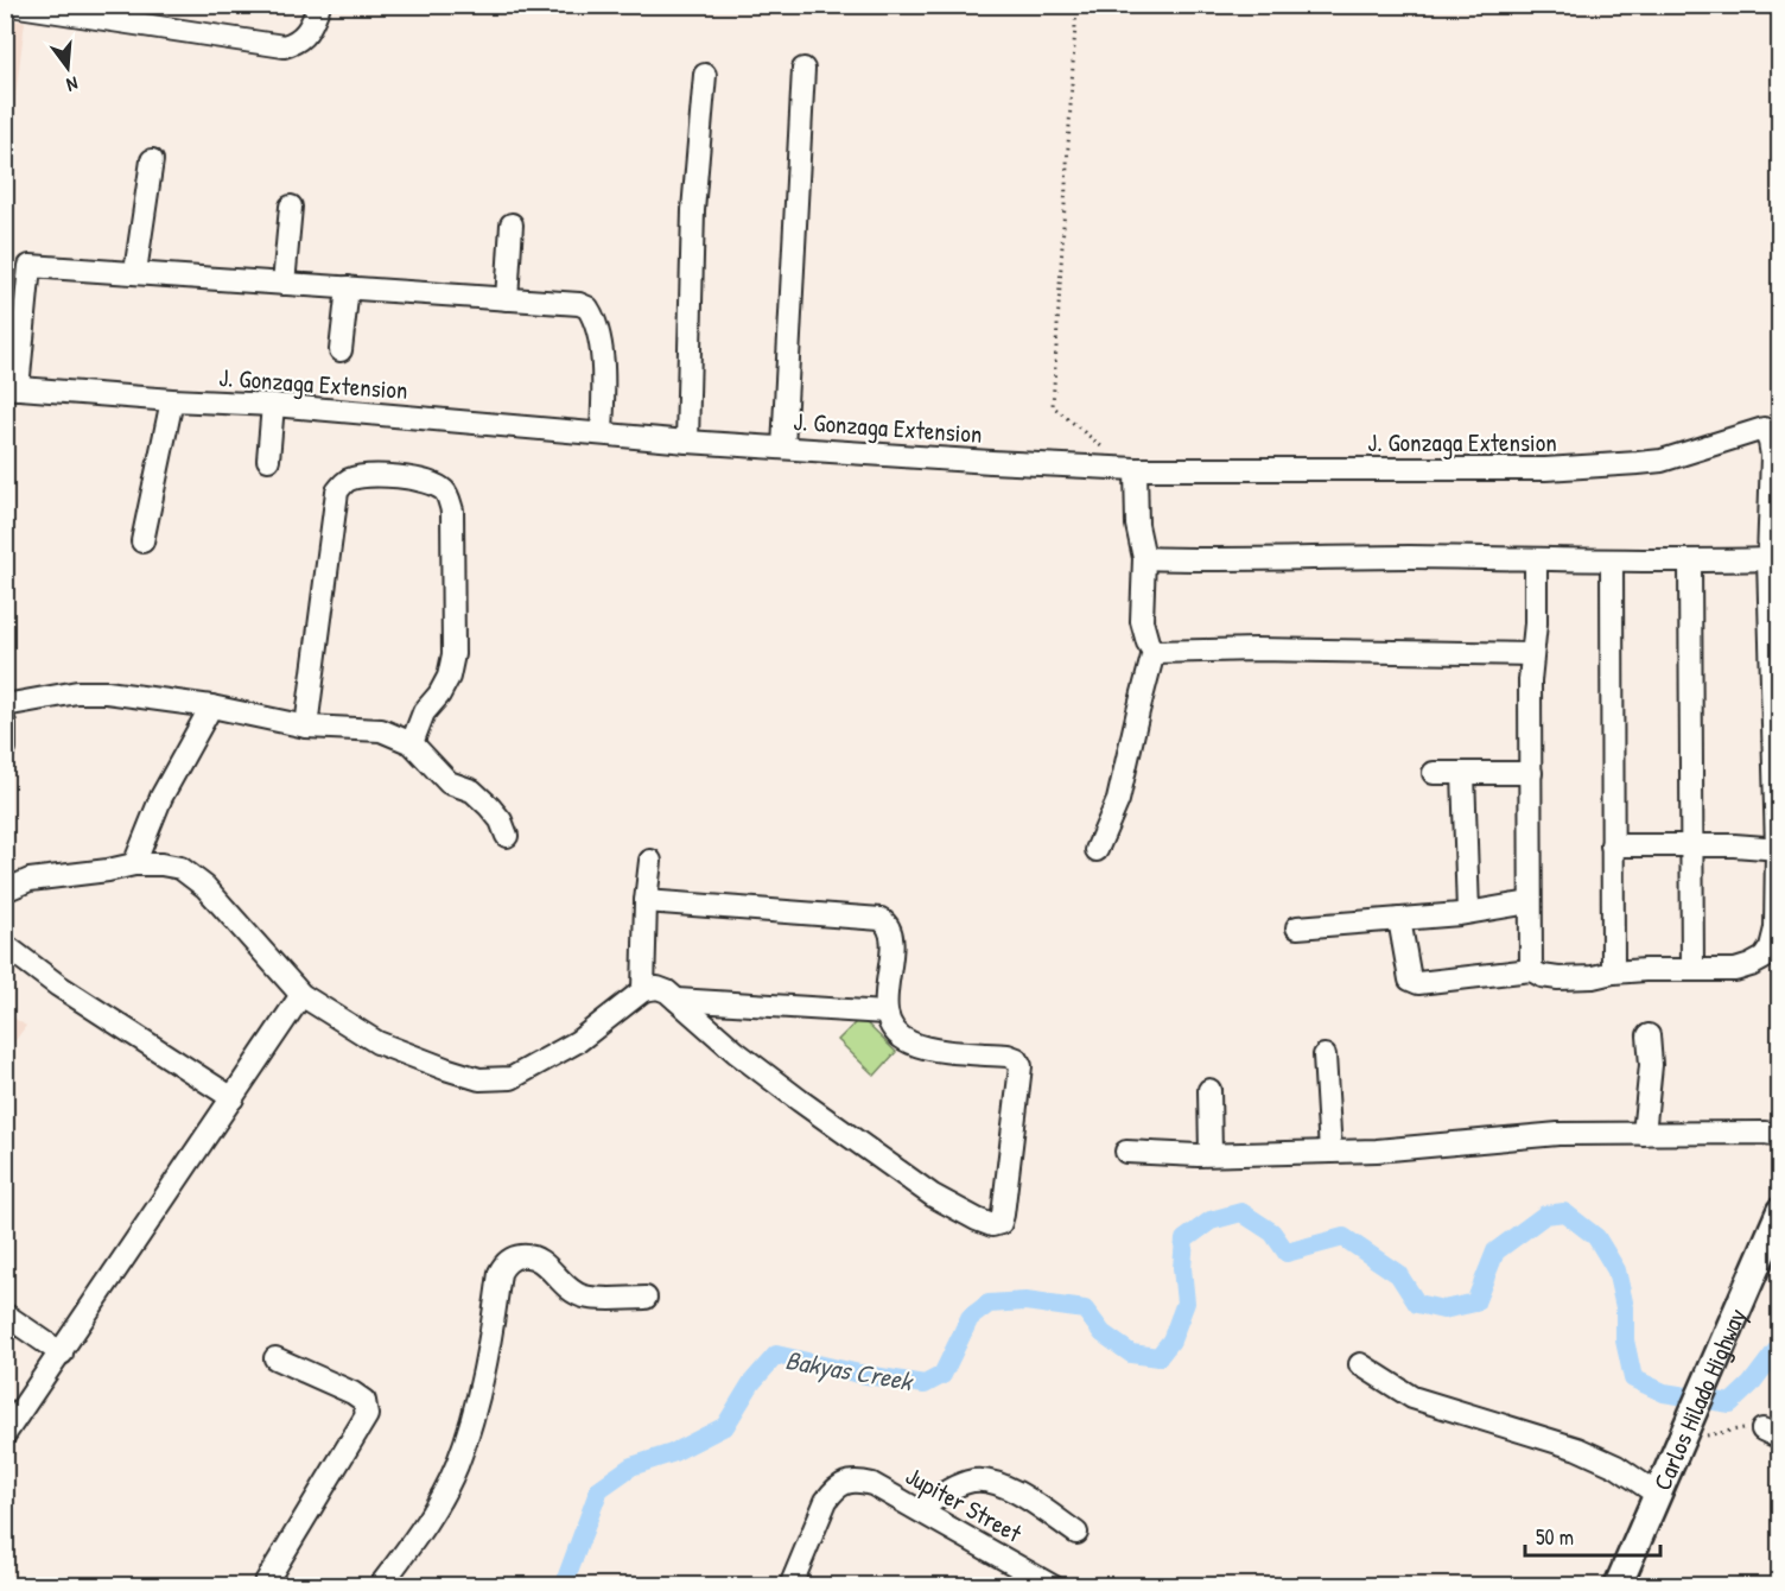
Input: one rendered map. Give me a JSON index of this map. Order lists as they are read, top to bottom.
{
  "streets": {
    "main road": ["Carlos Hilado Highway"],
    "street": ["J. Gonzaga Extension", "Jupiter Street"]
  },
  "water": ["Bakyas Creek"],
  "scale_bar": "50 m",
  "north": "bottom"
}
